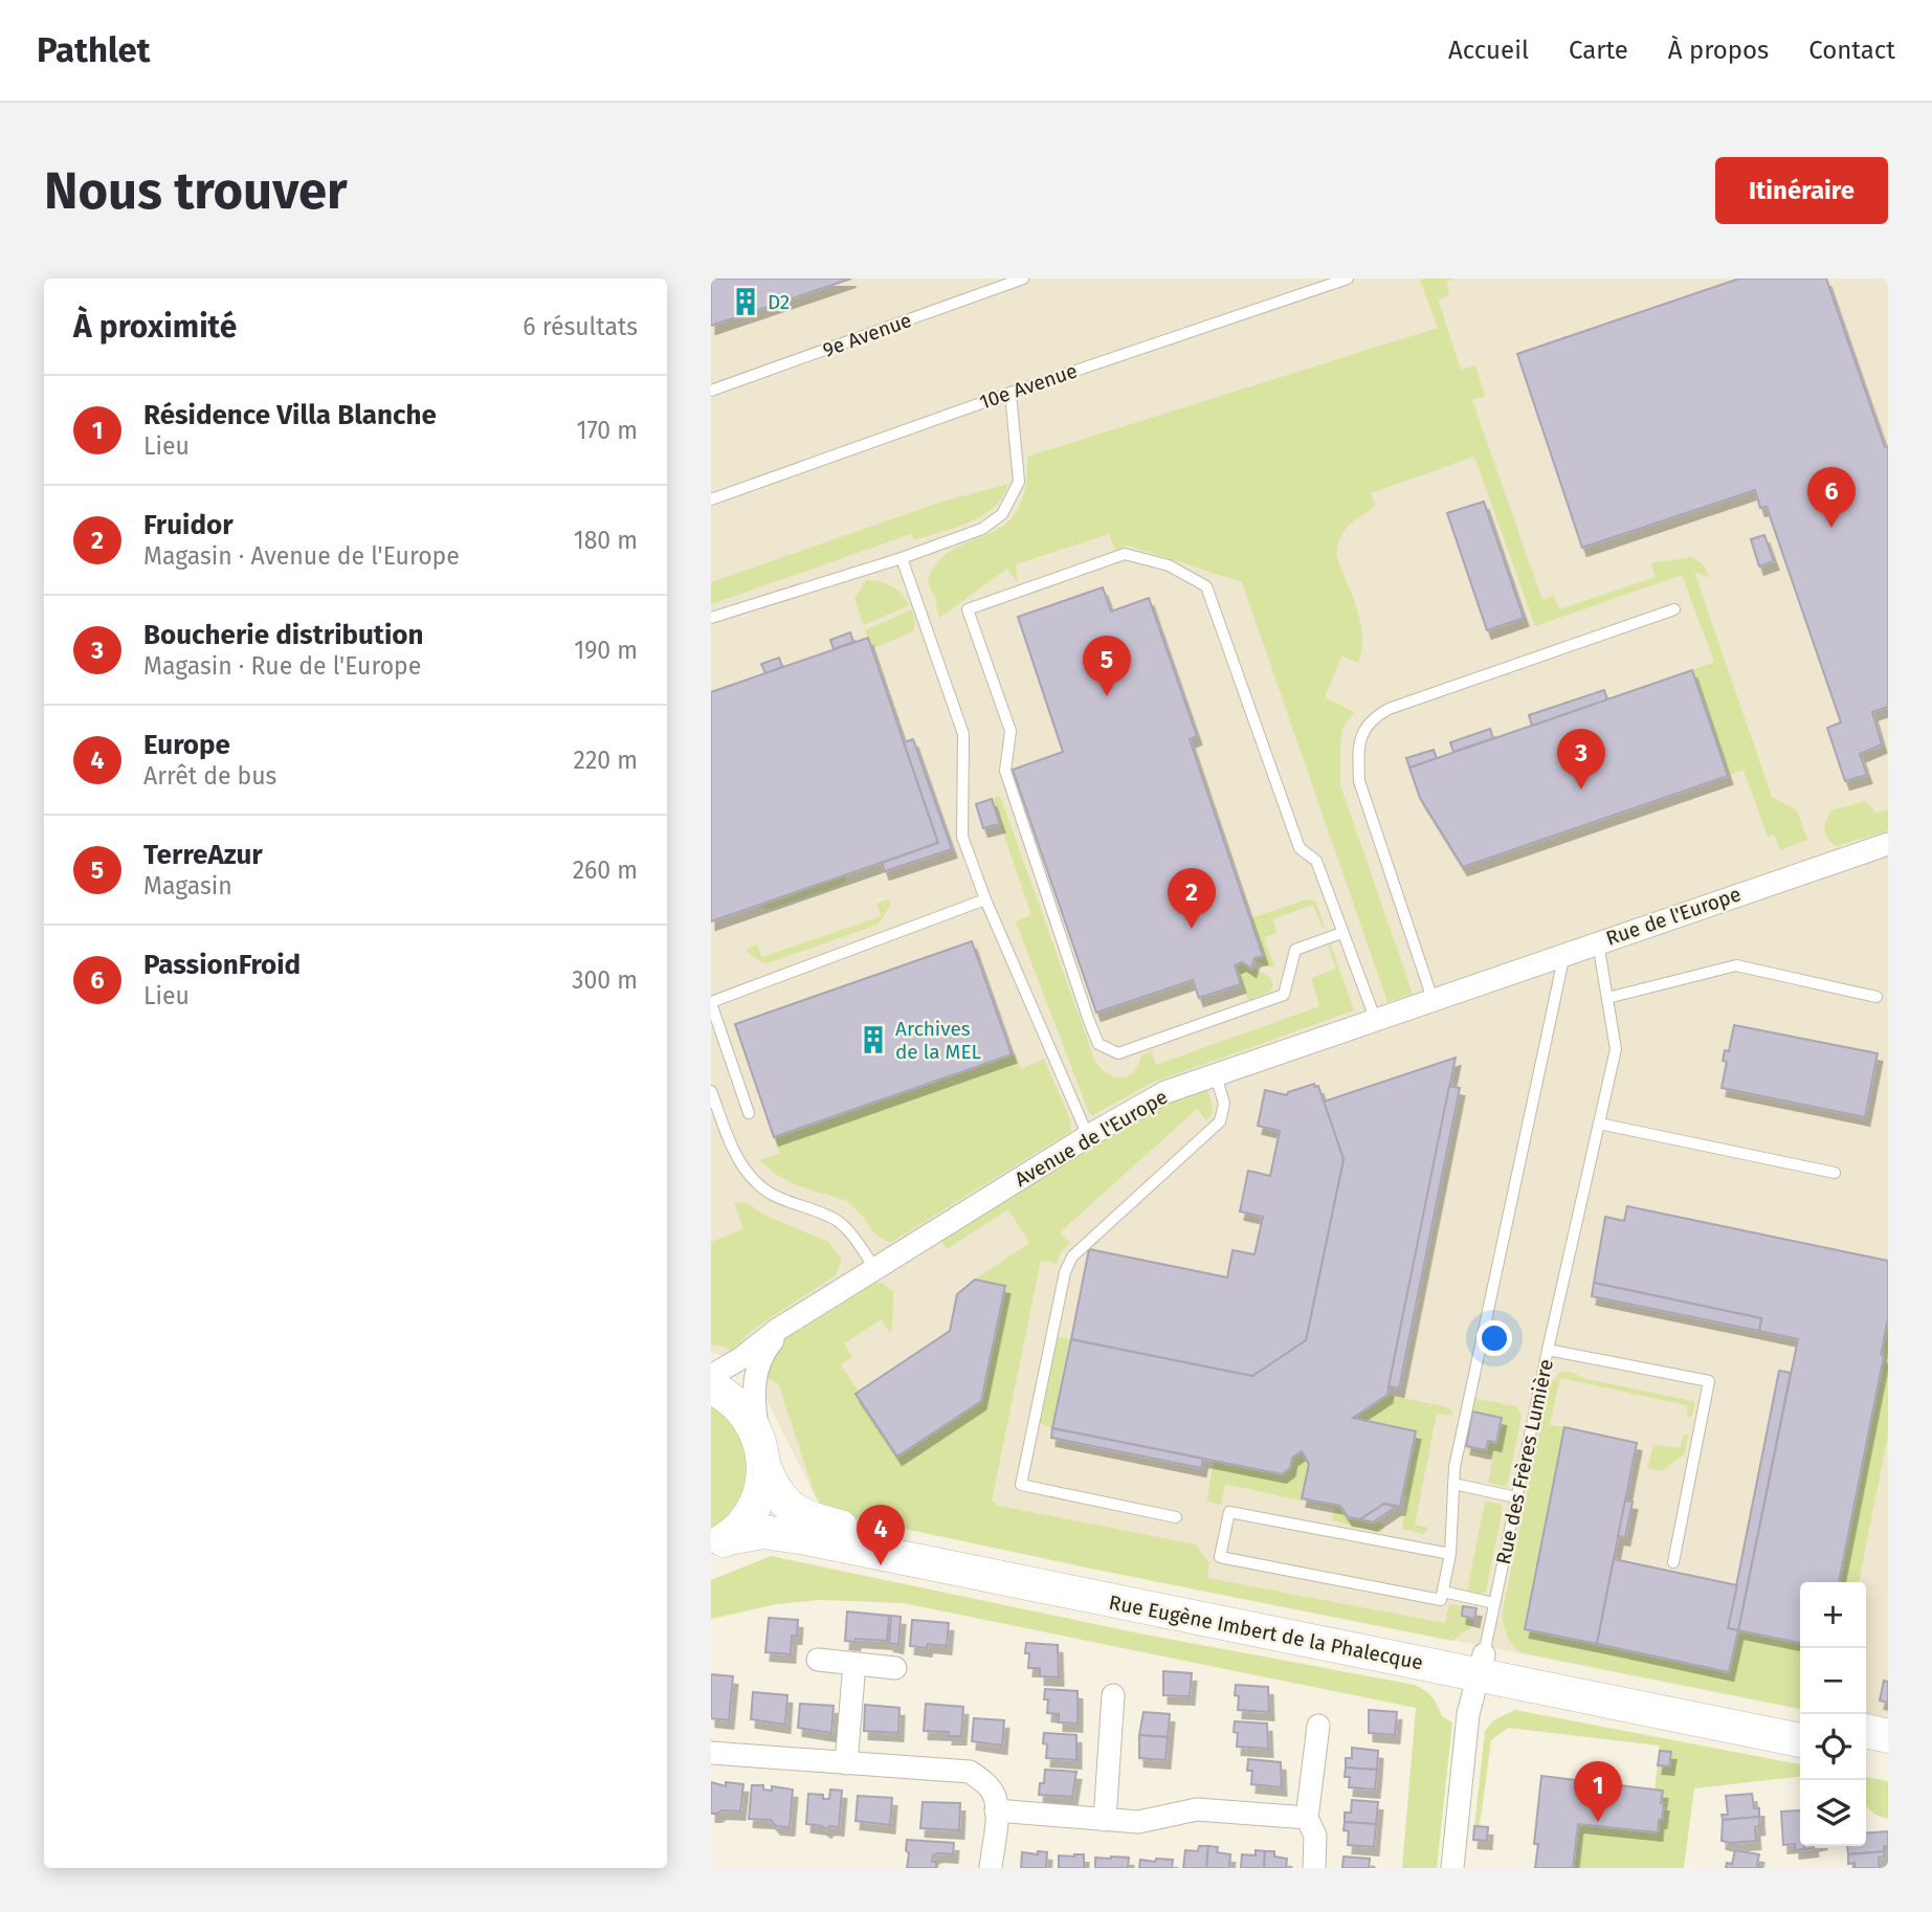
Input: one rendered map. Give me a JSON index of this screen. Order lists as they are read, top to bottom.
{
  "streets": {
    "street": ["Rue de l'Europe", "Avenue de l'Europe", "Rue Eugène Imbert de la Phalecque"],
    "lane": ["9e Avenue", "10e Avenue", "Rue des Frères Lumière"]
  },
  "crossings": [
    ["Rue de l'Europe", "Avenue de l'Europe"],
    ["Avenue de l'Europe", "Rue Eugène Imbert de la Phalecque"],
    ["Rue des Frères Lumière", "Rue Eugène Imbert de la Phalecque"]
  ],
  "places": {
    "building": ["D2", "Archives de la MEL"]
  },
  "page": {
    "header": "Pathlet",
    "nav": [
      "Accueil",
      "Carte",
      "À propos",
      "Contact"
    ],
    "buttons": "Itinéraire",
    "title": "Nous trouver",
    "heading": ["À proximité", "6 résultats"],
    "list": [
      {
        "mark": "1",
        "name": "Résidence Villa Blanche",
        "note": "Lieu",
        "value": "170 m"
      },
      {
        "mark": "2",
        "name": "Fruidor",
        "note": "Magasin · Avenue de l'Europe",
        "value": "180 m"
      },
      {
        "mark": "3",
        "name": "Boucherie distribution",
        "note": "Magasin · Rue de l'Europe",
        "value": "190 m"
      },
      {
        "mark": "4",
        "name": "Europe",
        "note": "Arrêt de bus",
        "value": "220 m"
      },
      {
        "mark": "5",
        "name": "TerreAzur",
        "note": "Magasin",
        "value": "260 m"
      },
      {
        "mark": "6",
        "name": "PassionFroid",
        "note": "Lieu",
        "value": "300 m"
      }
    ],
    "pins": [
      "6",
      "5",
      "3",
      "2",
      "4",
      "1"
    ],
    "map_buttons": ["+", "−"]
  }
}
